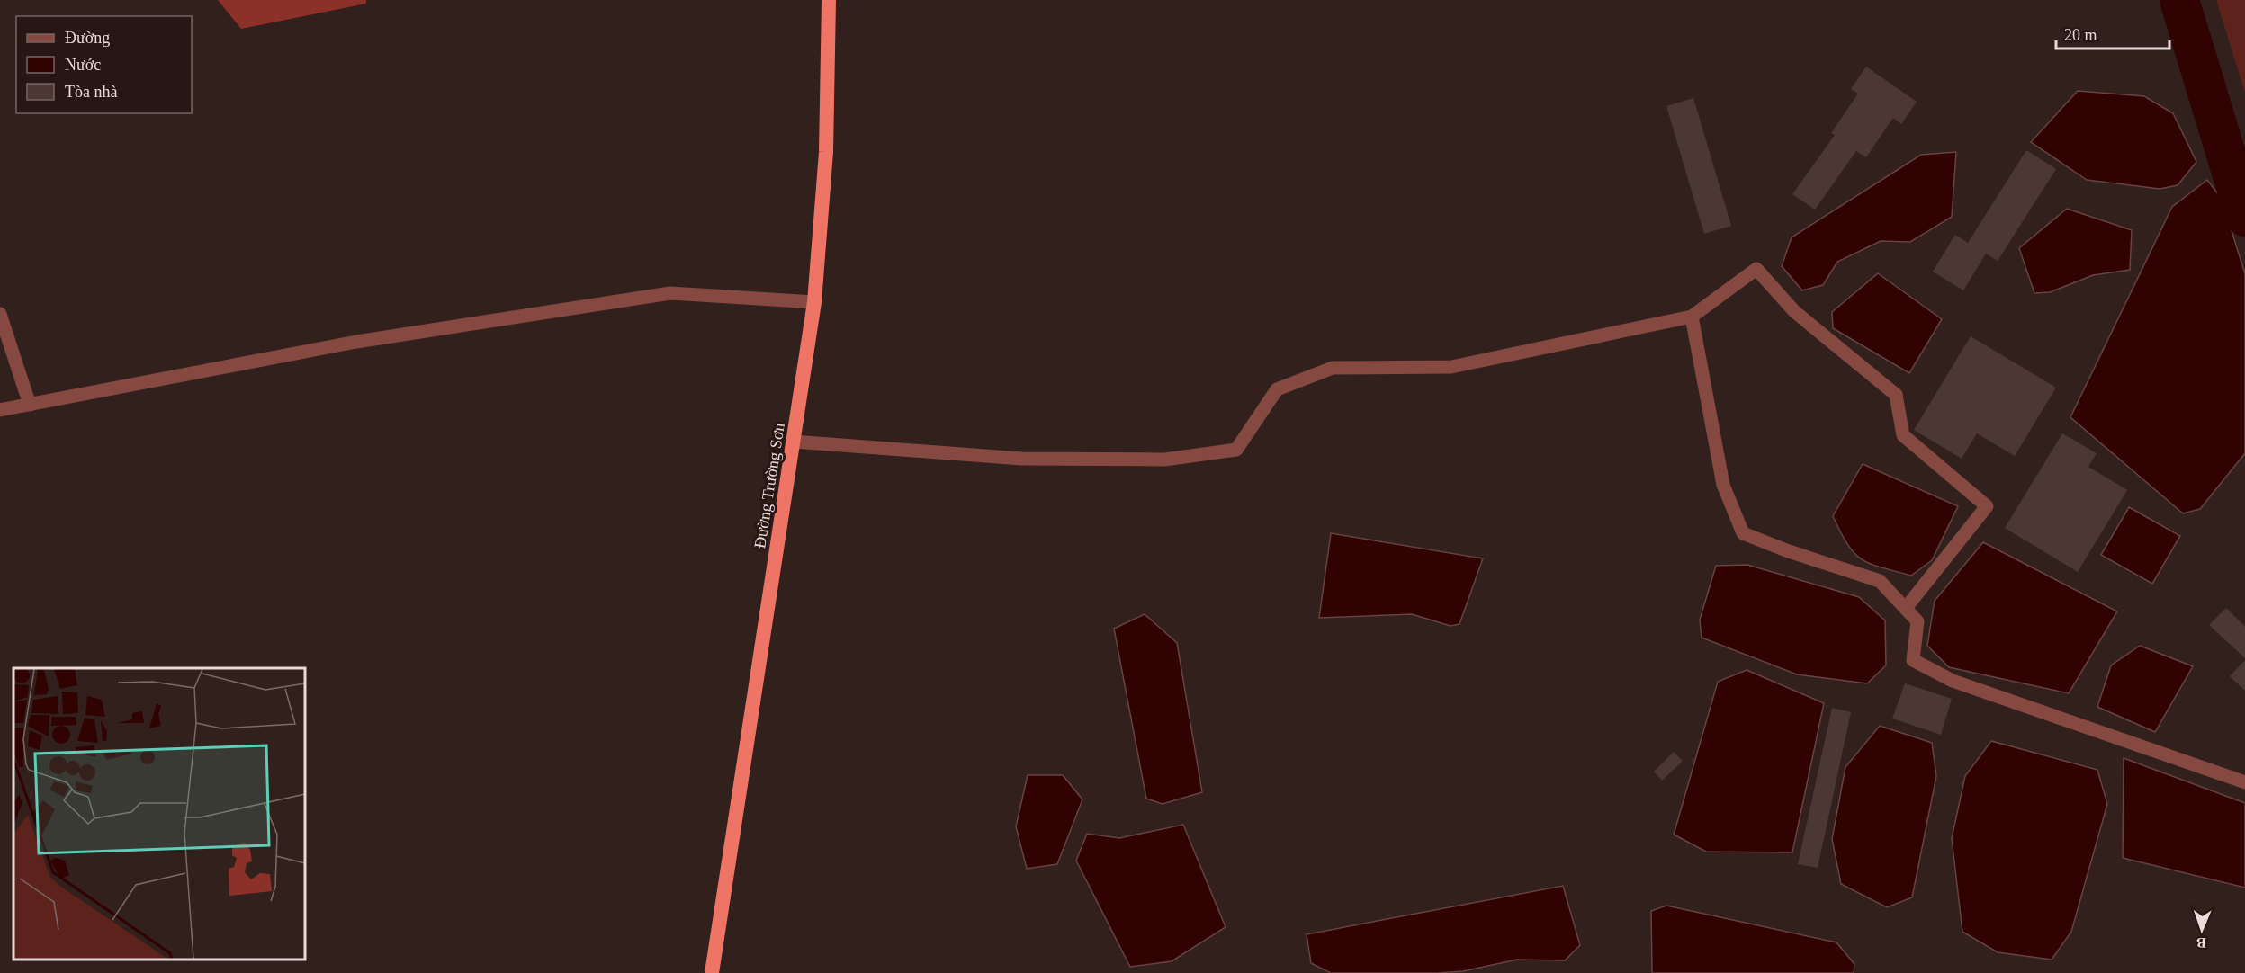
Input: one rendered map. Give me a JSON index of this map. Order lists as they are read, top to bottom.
{
  "streets": {
    "highway": ["Đường Trường Sơn"]
  },
  "legend": ["Đường", "Nước", "Tòa nhà"],
  "scale_bar": "20 m",
  "north": "bottom"
}
